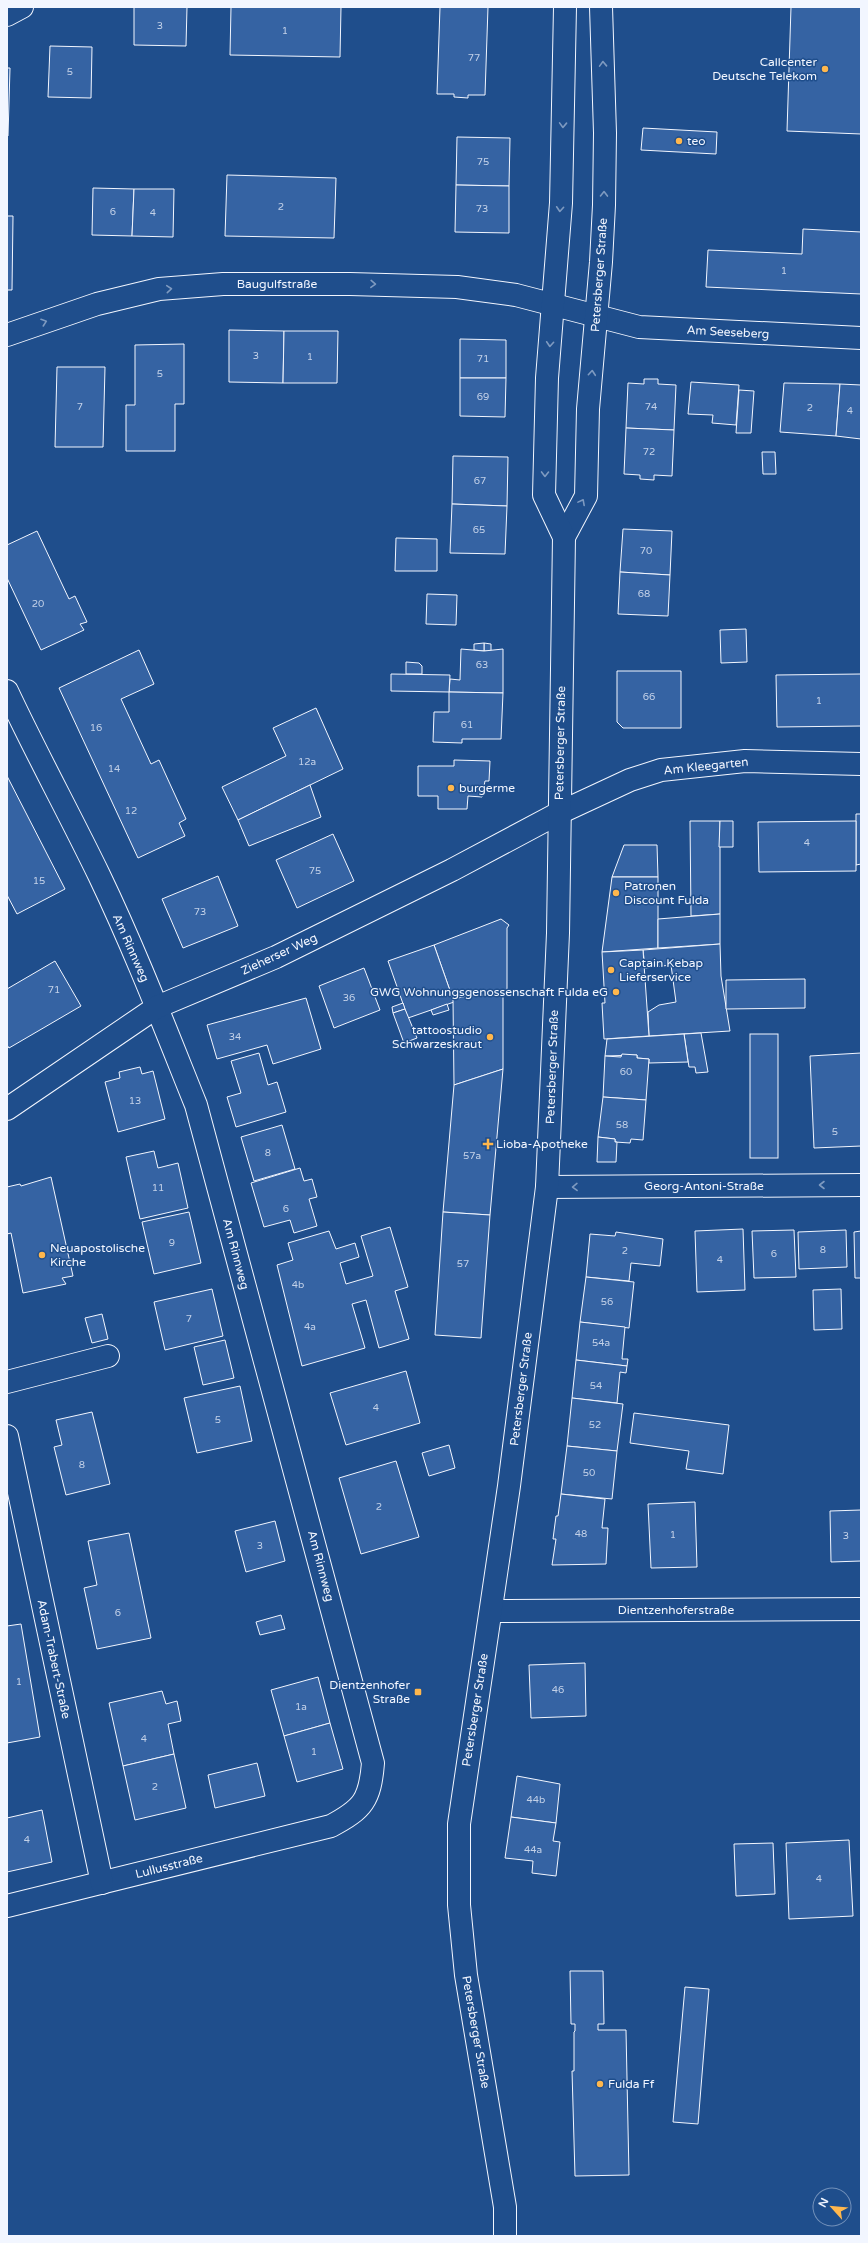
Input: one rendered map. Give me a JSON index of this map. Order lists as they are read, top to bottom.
{
  "streets": {
    "street": [
      "Petersberger Straße",
      "Baugulfstraße",
      "Am Seeseberg",
      "Am Kleegarten",
      "Am Rinnweg",
      "Zieherser Weg",
      "Georg-Antoni-Straße",
      "Dientzenhoferstraße",
      "Adam-Trabert-Straße",
      "Lullusstraße"
    ]
  },
  "crossings": [
    ["Petersberger Straße", "Baugulfstraße"],
    ["Petersberger Straße", "Am Seeseberg"],
    ["Petersberger Straße", "Am Kleegarten"],
    ["Petersberger Straße", "Zieherser Weg"],
    ["Petersberger Straße", "Georg-Antoni-Straße"],
    ["Petersberger Straße", "Dientzenhoferstraße"],
    ["Baugulfstraße", "Am Seeseberg"],
    ["Am Kleegarten", "Zieherser Weg"],
    ["Am Rinnweg", "Zieherser Weg"],
    ["Am Rinnweg", "Lullusstraße"],
    ["Adam-Trabert-Straße", "Lullusstraße"]
  ],
  "one_way": ["Baugulfstraße", "Georg-Antoni-Straße"],
  "places": {
    "other": [
      "Callcenter Deutsche Telekom",
      "teo",
      "burgerme",
      "Patronen Discount Fulda",
      "Captain Kebap Lieferservice",
      "GWG Wohnungsgenossenschaft Fulda eG",
      "tattoostudio Schwarzeskraut",
      "Neuapostolische Kirche",
      "Fulda Ff"
    ],
    "health": ["Lioba-Apotheke"],
    "transit": ["Dientzenhofer Straße"]
  },
  "house_numbers": [
    "3",
    "1",
    "77",
    "5",
    "75",
    "2",
    "73",
    "6",
    "4",
    "1",
    "3",
    "1",
    "71",
    "5",
    "69",
    "7",
    "74",
    "2",
    "4",
    "72",
    "67",
    "65",
    "70",
    "68",
    "20",
    "63",
    "66",
    "1",
    "61",
    "16",
    "12a",
    "14",
    "12",
    "4",
    "75",
    "15",
    "73",
    "71",
    "36",
    "34",
    "60",
    "13",
    "58",
    "5",
    "8",
    "57a",
    "11",
    "6",
    "9",
    "8",
    "2",
    "6",
    "4",
    "57",
    "4b",
    "56",
    "7",
    "4a",
    "54a",
    "54",
    "4",
    "5",
    "52",
    "8",
    "50",
    "2",
    "48",
    "1",
    "3",
    "3",
    "6",
    "1",
    "46",
    "1a",
    "4",
    "1",
    "2",
    "44b",
    "4",
    "44a",
    "4"
  ],
  "north": "top left"
}
